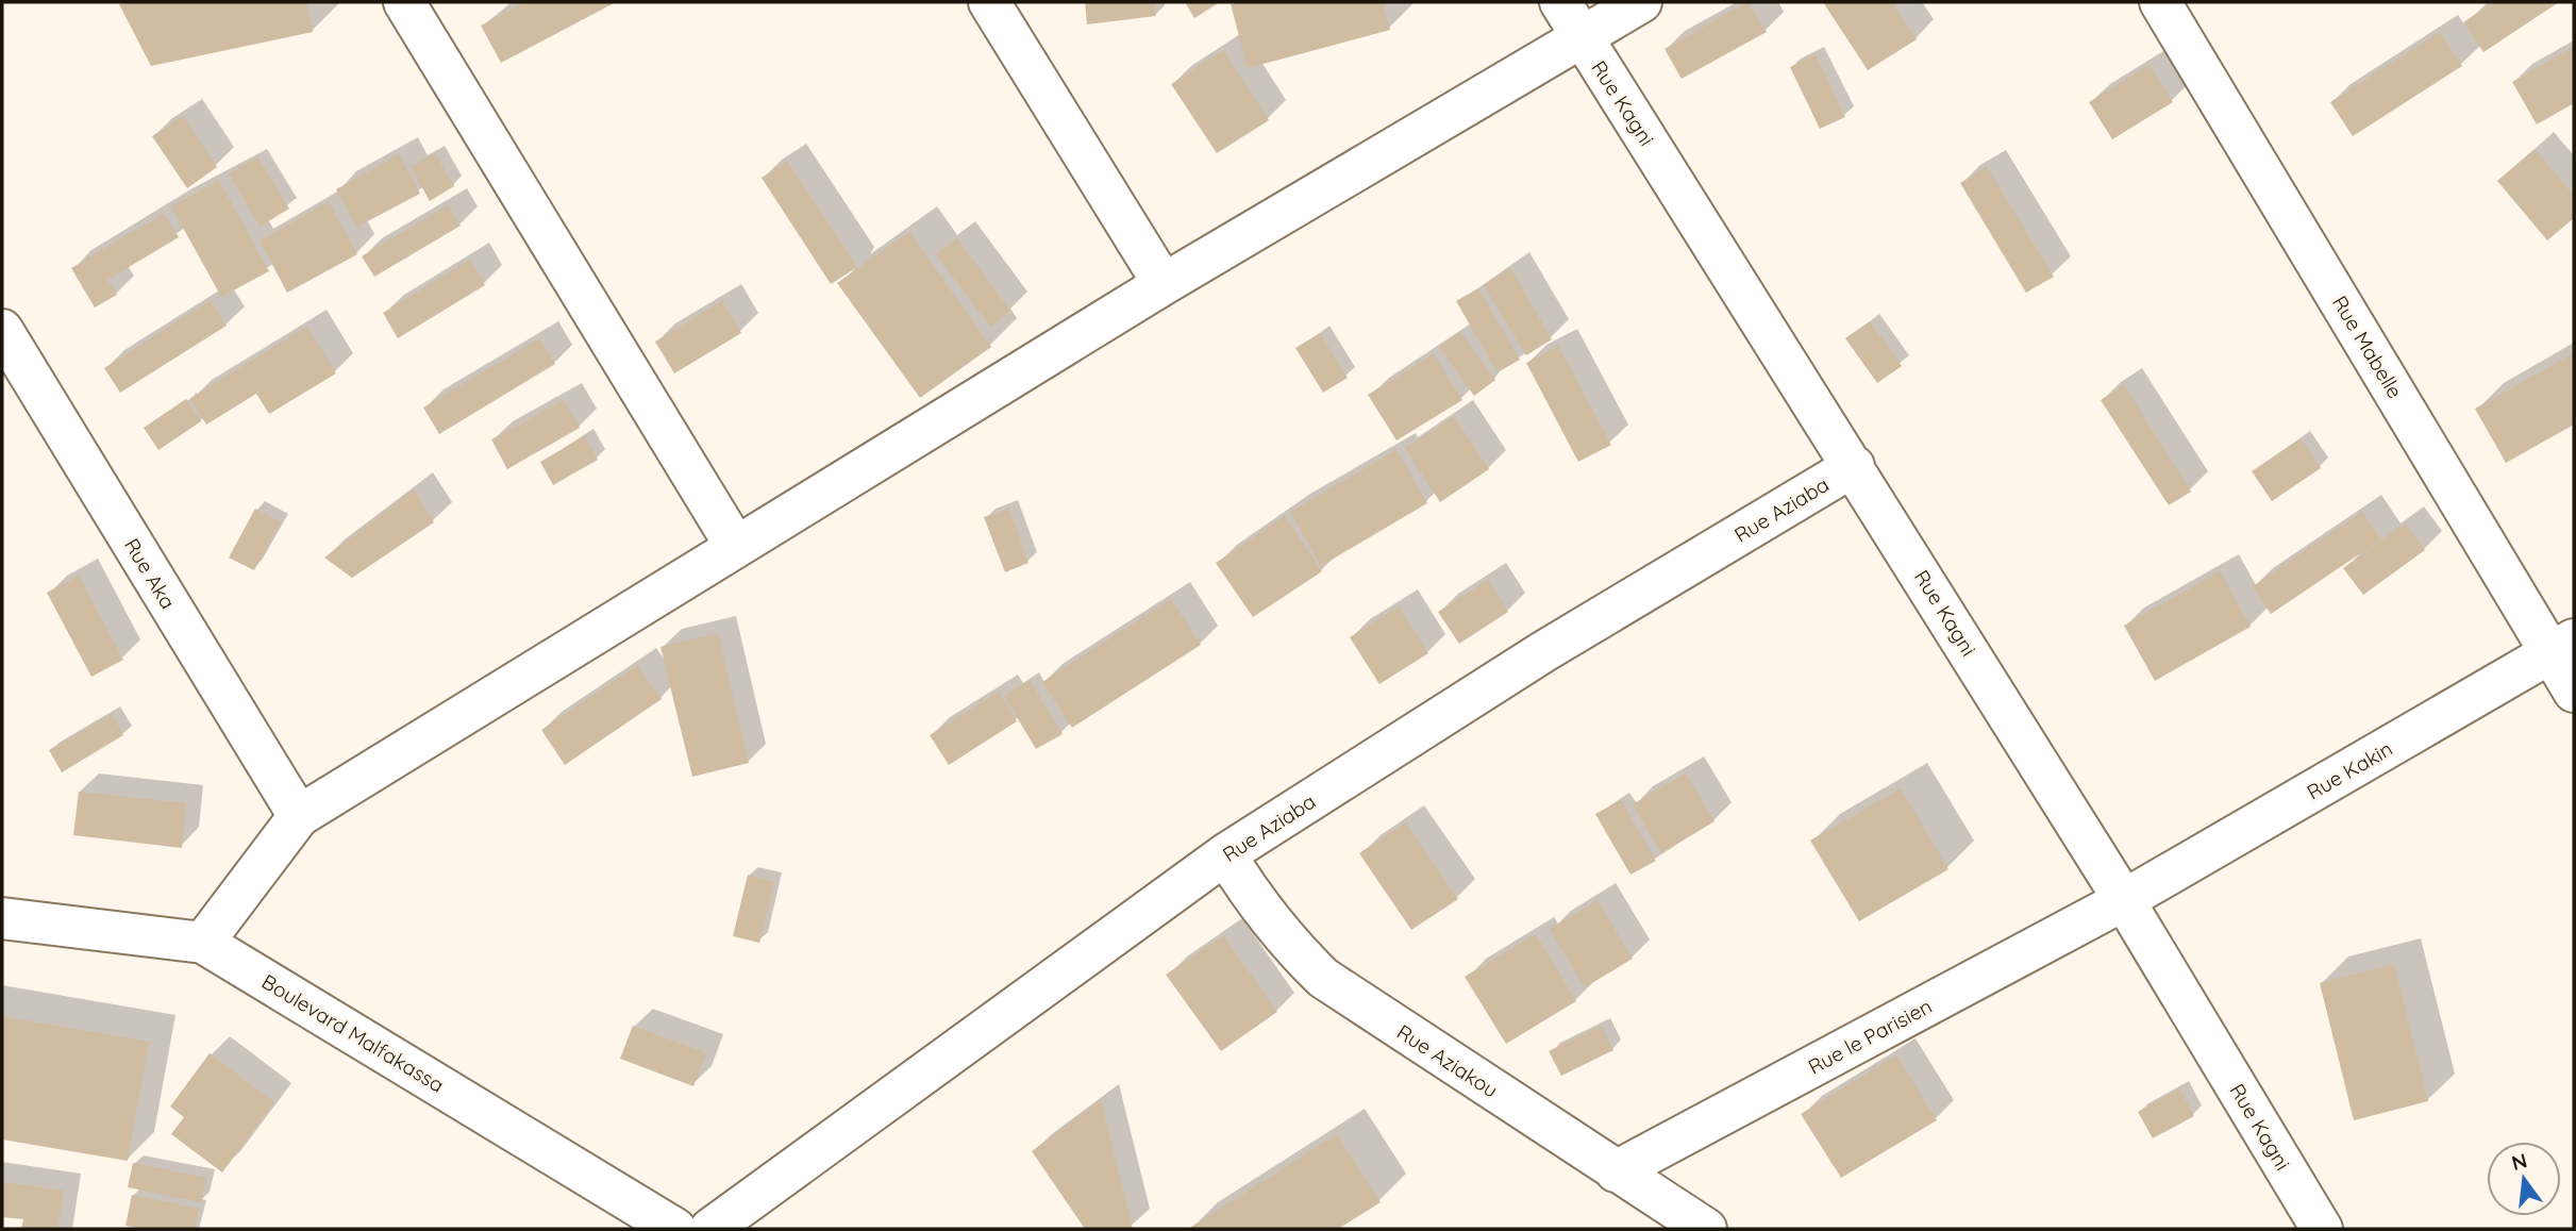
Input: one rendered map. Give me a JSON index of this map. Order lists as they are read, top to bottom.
{
  "streets": {
    "street": [
      "Rue Kagni",
      "Rue Mabelle",
      "Rue Aziaba",
      "Rue Aka",
      "Rue Kakin",
      "Boulevard Malfakassa",
      "Rue le Parisien",
      "Rue Aziakou"
    ]
  },
  "crossings": [
    ["Rue Kagni", "Rue Aziaba"],
    ["Rue Kagni", "Rue Kakin"],
    ["Rue Kagni", "Rue le Parisien"],
    ["Rue Mabelle", "Rue Kakin"],
    ["Rue Aziaba", "Rue Aziakou"],
    ["Rue Kakin", "Rue le Parisien"],
    ["Rue le Parisien", "Rue Aziakou"]
  ],
  "north": "top"
}
